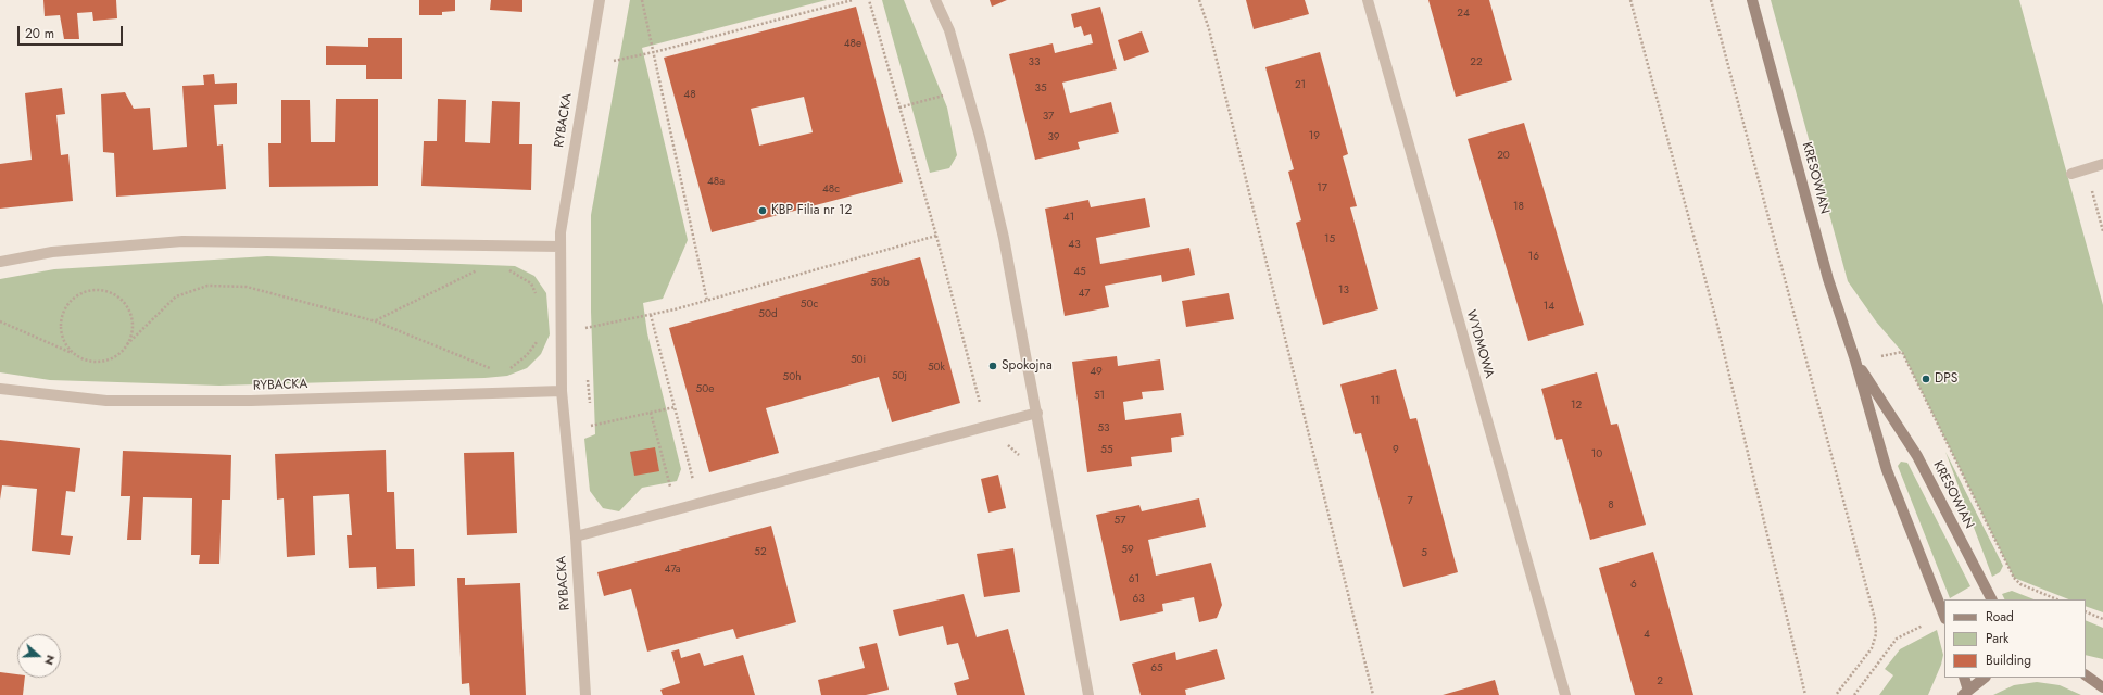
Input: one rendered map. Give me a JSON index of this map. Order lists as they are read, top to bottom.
{
  "streets": {
    "main road": ["KRESOWIAN"],
    "street": ["RYBACKA", "WYDMOWA"]
  },
  "places": ["KBP Filia nr 12", "Spokojna", "DPS"],
  "house_numbers": [
    "24",
    "48e",
    "33",
    "22",
    "21",
    "35",
    "48",
    "37",
    "19",
    "39",
    "20",
    "48a",
    "17",
    "48c",
    "18",
    "41",
    "15",
    "43",
    "16",
    "45",
    "50b",
    "13",
    "47",
    "50c",
    "14",
    "50d",
    "50i",
    "50k",
    "49",
    "50j",
    "50h",
    "50e",
    "51",
    "11",
    "12",
    "53",
    "55",
    "9",
    "10",
    "7",
    "8",
    "57",
    "59",
    "52",
    "5",
    "47a",
    "61",
    "6",
    "63",
    "4",
    "65",
    "2"
  ],
  "legend": ["Road", "Park", "Building"],
  "scale_bar": "20 m",
  "north": "right"
}
